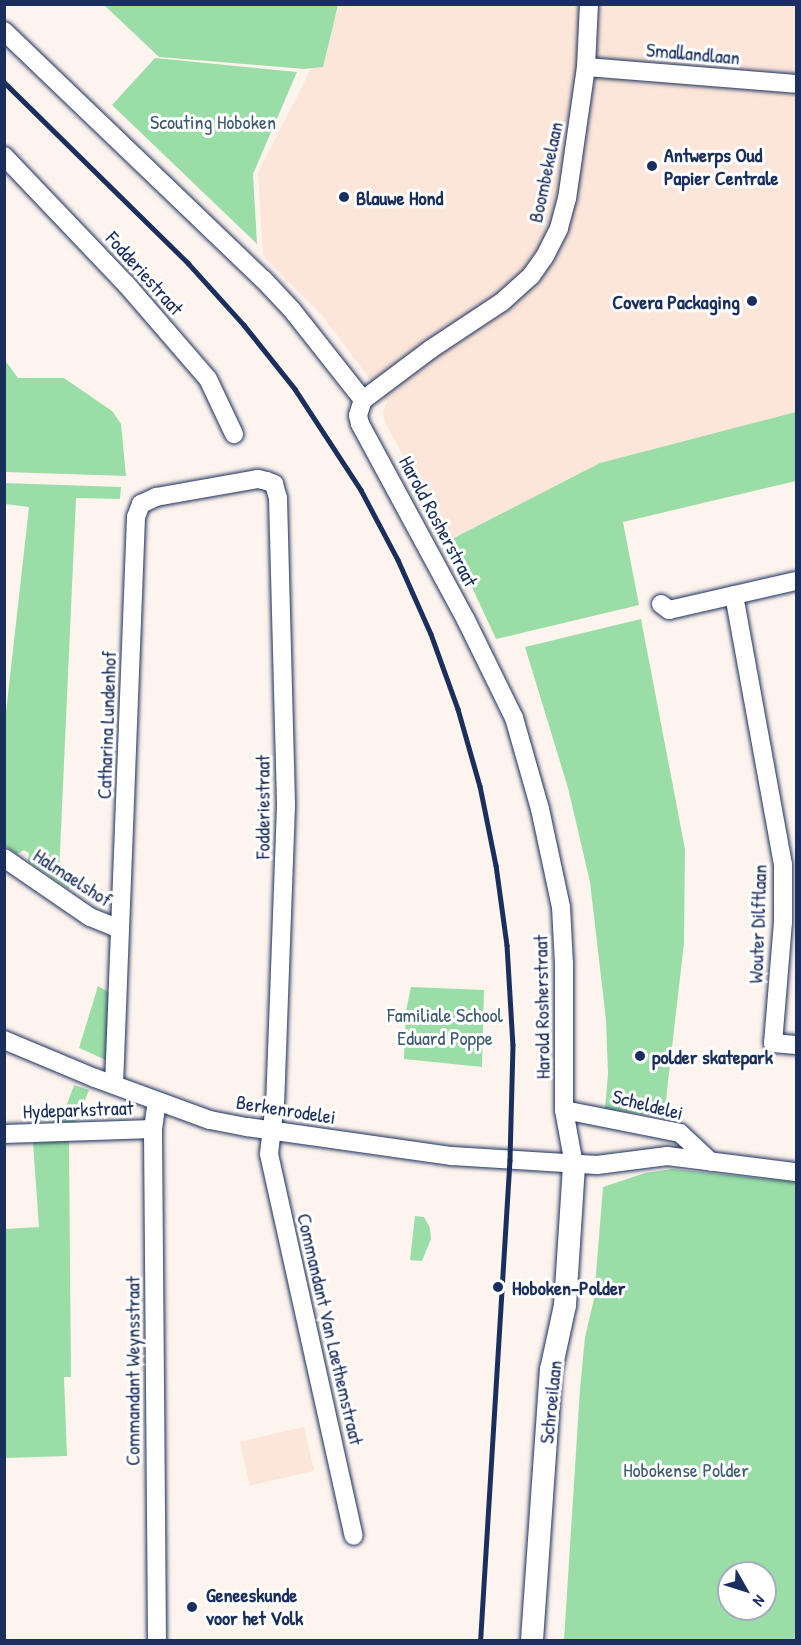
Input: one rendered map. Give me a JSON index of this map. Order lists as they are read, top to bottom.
{
  "streets": {
    "street": [
      "Smallandlaan",
      "Boombekelaan",
      "Fodderiestraat",
      "Harold Rosherstraat",
      "Catharina Lundenhof",
      "Halmaelshof",
      "Wouter Dilftlaan",
      "Scheldelei",
      "Hydeparkstraat",
      "Berkenrodelei",
      "Commandant Van Laethemstraat",
      "Commandant Weynsstraat",
      "Schroeilaan"
    ]
  },
  "crossings": [
    ["Smallandlaan", "Boombekelaan"],
    ["Boombekelaan", "Harold Rosherstraat"],
    ["Fodderiestraat", "Catharina Lundenhof"],
    ["Fodderiestraat", "Berkenrodelei"],
    ["Fodderiestraat", "Commandant Van Laethemstraat"],
    ["Harold Rosherstraat", "Scheldelei"],
    ["Harold Rosherstraat", "Berkenrodelei"],
    ["Harold Rosherstraat", "Schroeilaan"],
    ["Catharina Lundenhof", "Halmaelshof"],
    ["Catharina Lundenhof", "Berkenrodelei"],
    ["Hydeparkstraat", "Commandant Weynsstraat"],
    ["Berkenrodelei", "Commandant Van Laethemstraat"],
    ["Berkenrodelei", "Commandant Weynsstraat"],
    ["Berkenrodelei", "Schroeilaan"]
  ],
  "parks": ["Scouting Hoboken", "Familiale School Eduard Poppe", "Hobokense Polder"],
  "places": [
    "Antwerps Oud Papier Centrale",
    "Blauwe Hond",
    "Covera Packaging",
    "polder skatepark",
    "Hoboken-Polder",
    "Geneeskunde voor het Volk"
  ],
  "north": "bottom right"
}
